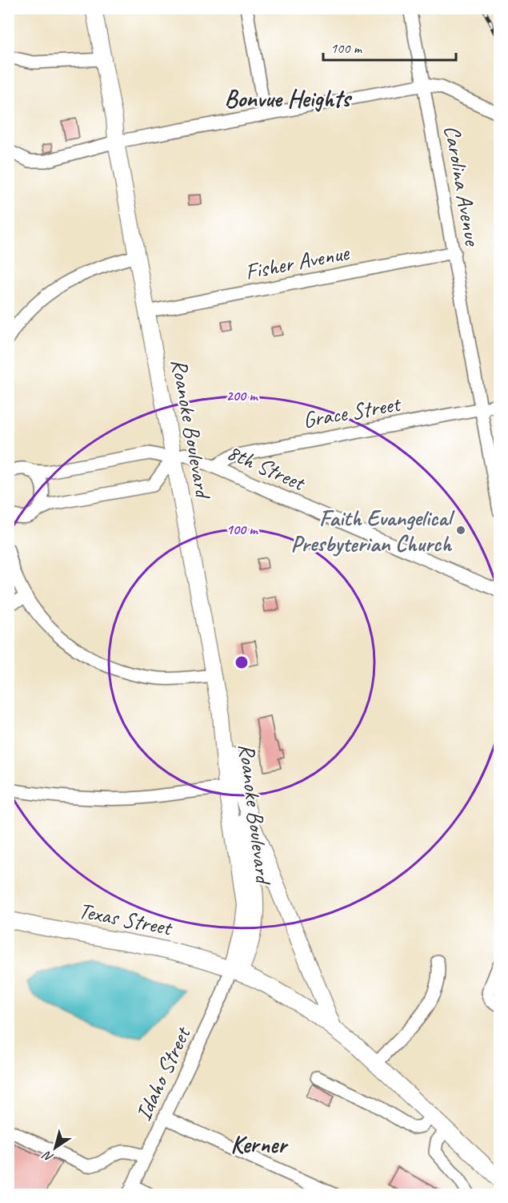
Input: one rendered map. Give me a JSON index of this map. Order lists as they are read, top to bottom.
{
  "streets": {
    "main road": ["Roanoke Boulevard", "Texas Street"],
    "street": [
      "Carolina Avenue",
      "Fisher Avenue",
      "Grace Street",
      "8th Street",
      "Idaho Street"
    ]
  },
  "crossings": [
    ["Carolina Avenue", "Fisher Avenue"],
    ["Carolina Avenue", "Grace Street"],
    ["Fisher Avenue", "Roanoke Boulevard"],
    ["Grace Street", "8th Street"],
    ["Roanoke Boulevard", "8th Street"],
    ["Roanoke Boulevard", "Texas Street"],
    ["Roanoke Boulevard", "Idaho Street"],
    ["Texas Street", "Idaho Street"]
  ],
  "districts": ["Bonvue Heights", "Kerner"],
  "places": ["Faith Evangelical Presbyterian Church"],
  "scale_bar": "100 m",
  "north": "bottom left",
  "rings": ["200 m", "100 m"]
}
